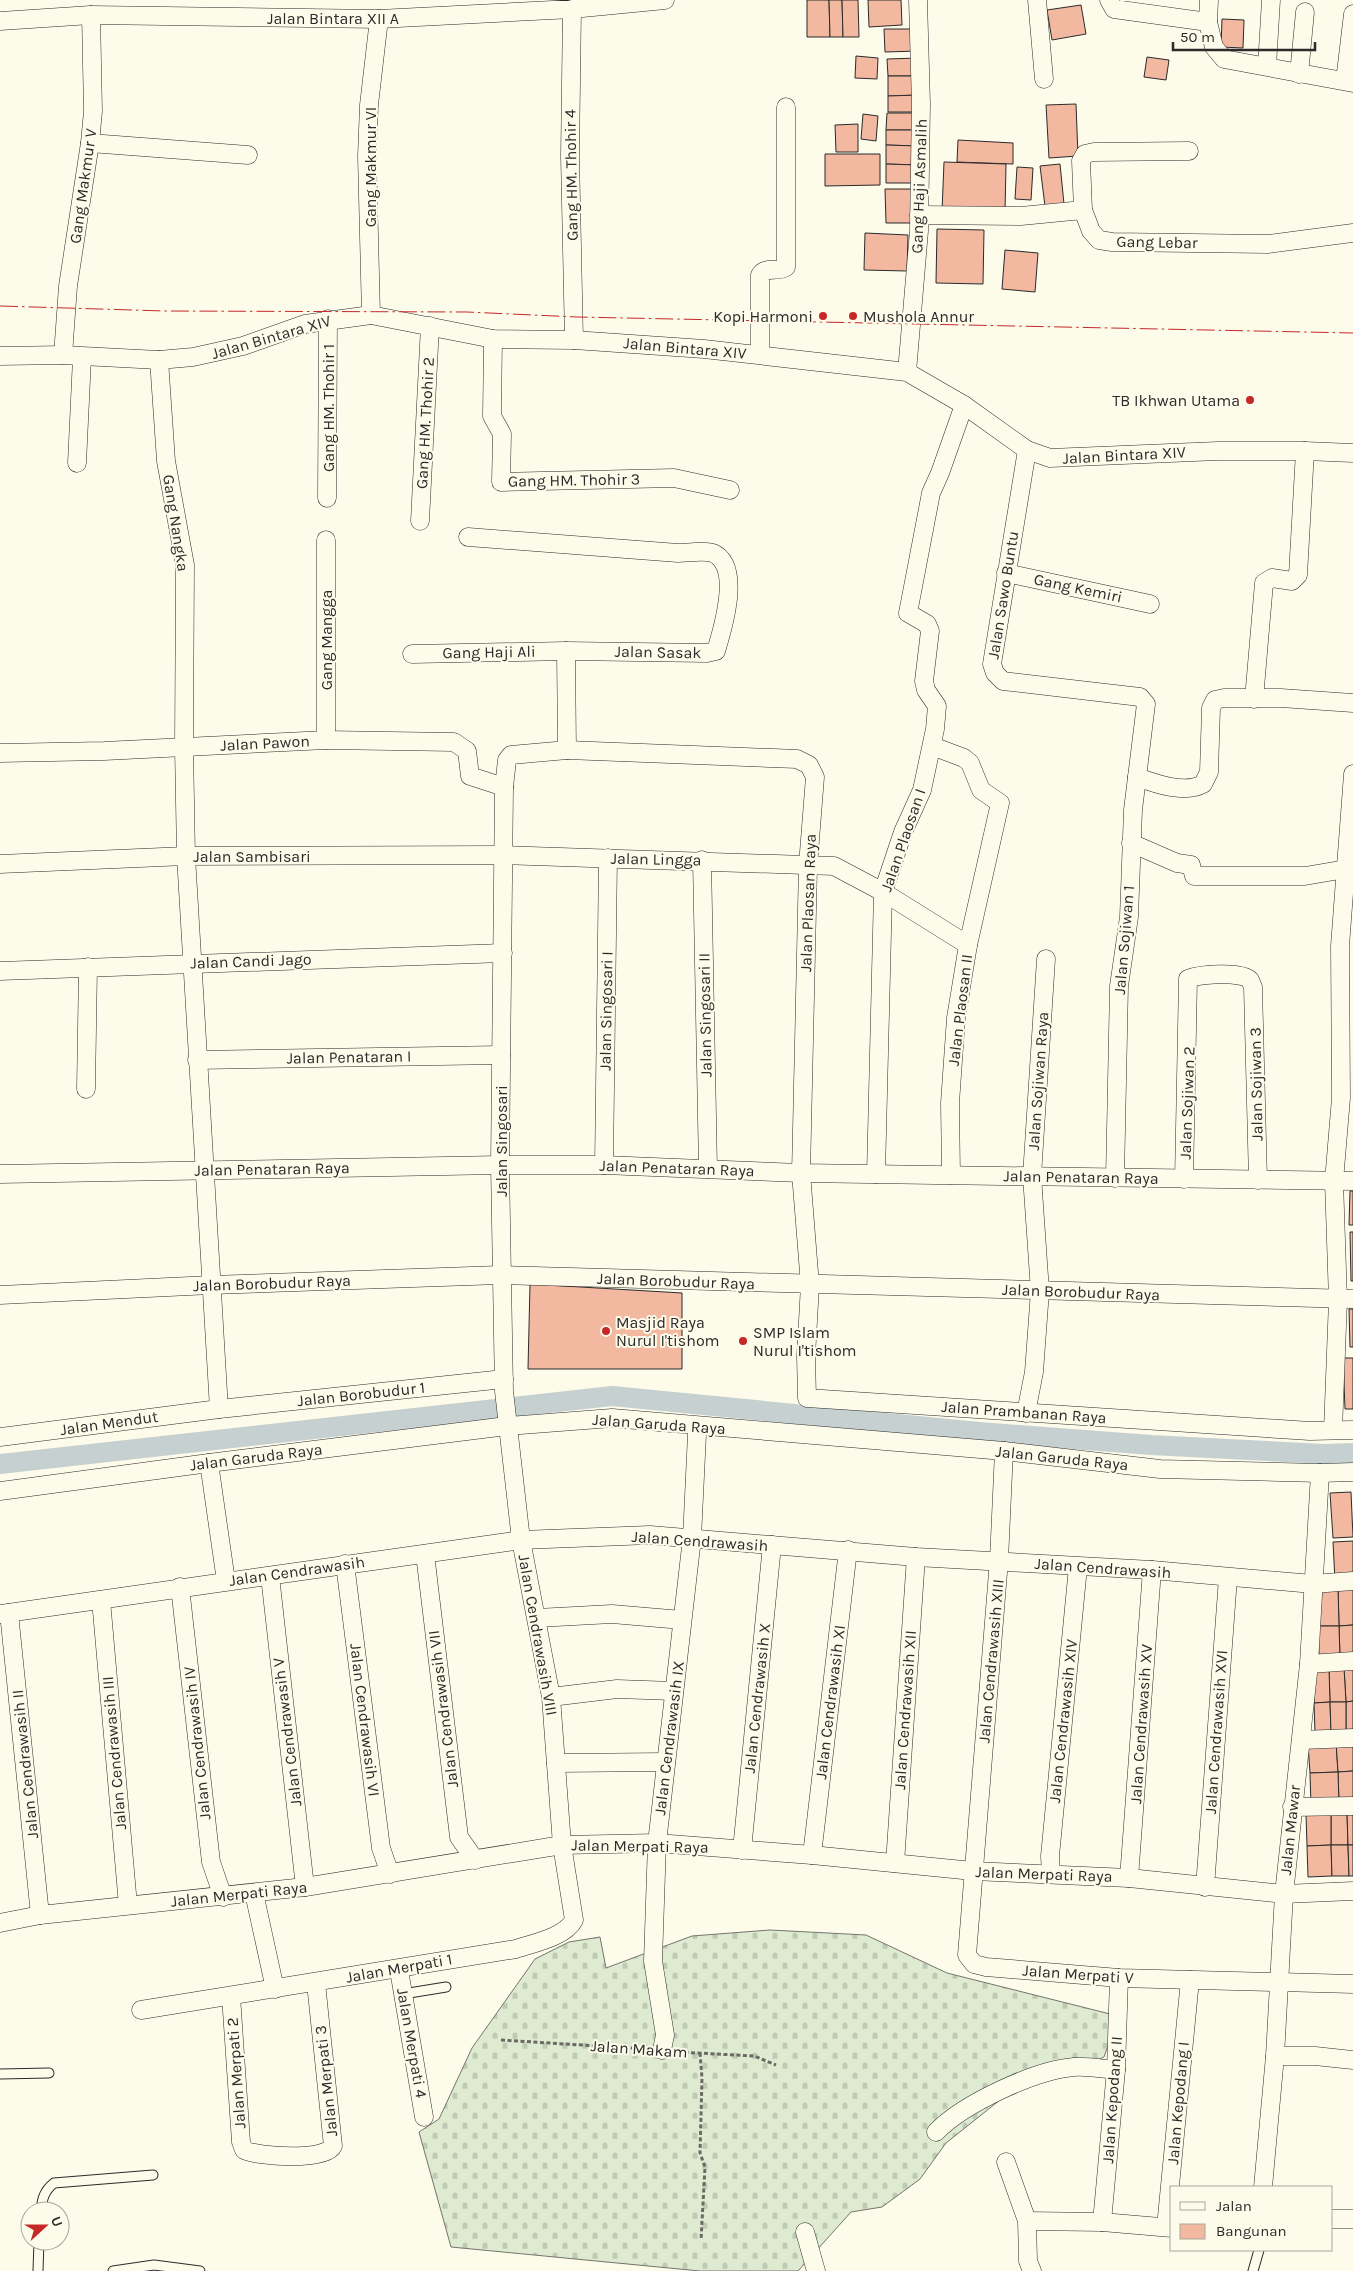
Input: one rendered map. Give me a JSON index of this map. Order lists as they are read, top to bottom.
{
  "streets": {
    "street": [
      "Jalan Bintara XII A",
      "Gang Makmur VI",
      "Gang HM. Thohir 4",
      "Gang Makmur V",
      "Gang Haji Asmalih",
      "Gang Lebar",
      "Jalan Bintara XIV",
      "Gang HM. Thohir 1",
      "Gang HM. Thohir 2",
      "Gang HM. Thohir 3",
      "Gang Nangka",
      "Gang Kemiri",
      "Jalan Sawo Buntu",
      "Gang Mangga",
      "Gang Haji Ali",
      "Jalan Sasak",
      "Jalan Pawon",
      "Jalan Plaosan I",
      "Jalan Sambisari",
      "Jalan Lingga",
      "Jalan Plaosan Raya",
      "Jalan Sojiwan 1",
      "Jalan Candi Jago",
      "Jalan Plaosan II",
      "Jalan Singosari I",
      "Jalan Singosari II",
      "Jalan Penataran I",
      "Jalan Sojiwan Raya",
      "Jalan Sojiwan 3",
      "Jalan Sojiwan 2",
      "Jalan Singosari",
      "Jalan Penataran Raya",
      "Jalan Borobudur Raya",
      "Jalan Borobudur 1",
      "Jalan Prambanan Raya",
      "Jalan Mendut",
      "Jalan Garuda Raya",
      "Jalan Cendrawasih",
      "Jalan Cendrawasih VIII",
      "Jalan Cendrawasih XIII",
      "Jalan Cendrawasih X",
      "Jalan Cendrawasih XI",
      "Jalan Cendrawasih VII",
      "Jalan Cendrawasih XII",
      "Jalan Cendrawasih VI",
      "Jalan Cendrawasih XIV",
      "Jalan Cendrawasih XV",
      "Jalan Cendrawasih V",
      "Jalan Cendrawasih XVI",
      "Jalan Cendrawasih IX",
      "Jalan Cendrawasih IV",
      "Jalan Cendrawasih III",
      "Jalan Cendrawasih II",
      "Jalan Mawar",
      "Jalan Merpati Raya",
      "Jalan Merpati 1",
      "Jalan Merpati V",
      "Jalan Merpati 4",
      "Jalan Merpati 2",
      "Jalan Merpati 3",
      "Jalan Kepodang II",
      "Jalan Kepodang I"
    ],
    "path": ["Jalan Makam"]
  },
  "crossings": [
    ["Jalan Bintara XII A", "Gang Makmur VI"],
    ["Jalan Bintara XII A", "Gang HM. Thohir 4"],
    ["Jalan Bintara XII A", "Gang Makmur V"],
    ["Gang Makmur VI", "Jalan Bintara XIV"],
    ["Gang HM. Thohir 4", "Jalan Bintara XIV"],
    ["Gang Makmur V", "Jalan Bintara XIV"],
    ["Gang Haji Asmalih", "Jalan Bintara XIV"],
    ["Jalan Bintara XIV", "Gang HM. Thohir 1"],
    ["Jalan Bintara XIV", "Gang HM. Thohir 2"],
    ["Jalan Bintara XIV", "Gang HM. Thohir 3"],
    ["Jalan Bintara XIV", "Gang Nangka"],
    ["Jalan Bintara XIV", "Jalan Sawo Buntu"],
    ["Jalan Bintara XIV", "Jalan Plaosan I"],
    ["Gang Nangka", "Jalan Pawon"],
    ["Gang Nangka", "Jalan Sambisari"],
    ["Gang Nangka", "Jalan Candi Jago"],
    ["Gang Nangka", "Jalan Penataran I"],
    ["Gang Nangka", "Jalan Penataran Raya"],
    ["Gang Nangka", "Jalan Borobudur Raya"],
    ["Gang Nangka", "Jalan Borobudur 1"],
    ["Gang Nangka", "Jalan Mendut"],
    ["Gang Kemiri", "Jalan Sawo Buntu"],
    ["Jalan Sawo Buntu", "Jalan Sojiwan 1"],
    ["Gang Mangga", "Jalan Pawon"],
    ["Gang Haji Ali", "Jalan Sasak"],
    ["Jalan Plaosan I", "Jalan Lingga"],
    ["Jalan Plaosan I", "Jalan Plaosan II"],
    ["Jalan Plaosan I", "Jalan Penataran Raya"],
    ["Jalan Sambisari", "Jalan Lingga"],
    ["Jalan Sambisari", "Jalan Singosari"],
    ["Jalan Lingga", "Jalan Plaosan Raya"],
    ["Jalan Lingga", "Jalan Plaosan II"],
    ["Jalan Lingga", "Jalan Singosari I"],
    ["Jalan Lingga", "Jalan Singosari II"],
    ["Jalan Lingga", "Jalan Singosari"],
    ["Jalan Plaosan Raya", "Jalan Penataran Raya"],
    ["Jalan Plaosan Raya", "Jalan Borobudur Raya"],
    ["Jalan Plaosan Raya", "Jalan Prambanan Raya"],
    ["Jalan Sojiwan 1", "Jalan Penataran Raya"],
    ["Jalan Candi Jago", "Jalan Singosari"],
    ["Jalan Plaosan II", "Jalan Penataran Raya"],
    ["Jalan Singosari I", "Jalan Penataran Raya"],
    ["Jalan Singosari II", "Jalan Penataran Raya"],
    ["Jalan Penataran I", "Jalan Singosari"],
    ["Jalan Sojiwan Raya", "Jalan Penataran Raya"],
    ["Jalan Sojiwan Raya", "Jalan Borobudur Raya"],
    ["Jalan Sojiwan Raya", "Jalan Prambanan Raya"],
    ["Jalan Sojiwan 3", "Jalan Sojiwan 2"],
    ["Jalan Sojiwan 3", "Jalan Penataran Raya"],
    ["Jalan Sojiwan 2", "Jalan Penataran Raya"],
    ["Jalan Singosari", "Jalan Penataran Raya"],
    ["Jalan Singosari", "Jalan Borobudur Raya"],
    ["Jalan Singosari", "Jalan Borobudur 1"],
    ["Jalan Singosari", "Jalan Garuda Raya"],
    ["Jalan Singosari", "Jalan Cendrawasih VIII"],
    ["Jalan Borobudur Raya", "Jalan Prambanan Raya"],
    ["Jalan Borobudur 1", "Jalan Mendut"],
    ["Jalan Garuda Raya", "Jalan Cendrawasih VIII"],
    ["Jalan Garuda Raya", "Jalan Cendrawasih XIII"],
    ["Jalan Garuda Raya", "Jalan Cendrawasih IX"],
    ["Jalan Garuda Raya", "Jalan Mawar"],
    ["Jalan Cendrawasih", "Jalan Cendrawasih VIII"],
    ["Jalan Cendrawasih", "Jalan Cendrawasih XIII"],
    ["Jalan Cendrawasih", "Jalan Cendrawasih X"],
    ["Jalan Cendrawasih", "Jalan Cendrawasih XI"],
    ["Jalan Cendrawasih", "Jalan Cendrawasih VII"],
    ["Jalan Cendrawasih", "Jalan Cendrawasih XII"],
    ["Jalan Cendrawasih", "Jalan Cendrawasih VI"],
    ["Jalan Cendrawasih", "Jalan Cendrawasih XIV"],
    ["Jalan Cendrawasih", "Jalan Cendrawasih XV"],
    ["Jalan Cendrawasih", "Jalan Cendrawasih V"],
    ["Jalan Cendrawasih", "Jalan Cendrawasih XVI"],
    ["Jalan Cendrawasih", "Jalan Cendrawasih IX"],
    ["Jalan Cendrawasih", "Jalan Cendrawasih IV"],
    ["Jalan Cendrawasih", "Jalan Cendrawasih III"],
    ["Jalan Cendrawasih", "Jalan Cendrawasih II"],
    ["Jalan Cendrawasih", "Jalan Mawar"],
    ["Jalan Cendrawasih VIII", "Jalan Merpati Raya"],
    ["Jalan Cendrawasih VIII", "Jalan Merpati 1"],
    ["Jalan Cendrawasih XIII", "Jalan Merpati Raya"],
    ["Jalan Cendrawasih XIII", "Jalan Merpati V"],
    ["Jalan Cendrawasih X", "Jalan Merpati Raya"],
    ["Jalan Cendrawasih XI", "Jalan Merpati Raya"],
    ["Jalan Cendrawasih VII", "Jalan Merpati Raya"],
    ["Jalan Cendrawasih XII", "Jalan Merpati Raya"],
    ["Jalan Cendrawasih VI", "Jalan Merpati Raya"],
    ["Jalan Cendrawasih XIV", "Jalan Merpati Raya"],
    ["Jalan Cendrawasih XV", "Jalan Merpati Raya"],
    ["Jalan Cendrawasih V", "Jalan Merpati Raya"],
    ["Jalan Cendrawasih XVI", "Jalan Merpati Raya"],
    ["Jalan Cendrawasih IX", "Jalan Merpati Raya"],
    ["Jalan Cendrawasih IX", "Jalan Makam"],
    ["Jalan Cendrawasih IV", "Jalan Merpati Raya"],
    ["Jalan Cendrawasih III", "Jalan Merpati Raya"],
    ["Jalan Cendrawasih II", "Jalan Merpati Raya"],
    ["Jalan Mawar", "Jalan Merpati Raya"],
    ["Jalan Mawar", "Jalan Merpati V"],
    ["Jalan Merpati Raya", "Jalan Merpati 1"],
    ["Jalan Merpati Raya", "Jalan Merpati V"],
    ["Jalan Merpati 1", "Jalan Merpati 4"],
    ["Jalan Merpati 1", "Jalan Merpati 2"],
    ["Jalan Merpati 1", "Jalan Merpati 3"],
    ["Jalan Merpati V", "Jalan Kepodang II"],
    ["Jalan Merpati V", "Jalan Kepodang I"],
    ["Jalan Merpati 2", "Jalan Merpati 3"]
  ],
  "places": [
    "Kopi Harmoni",
    "Mushola Annur",
    "TB Ikhwan Utama",
    "Masjid Raya Nurul I'tishom",
    "SMP Islam Nurul I'tishom"
  ],
  "legend": ["Jalan", "Bangunan"],
  "scale_bar": "50 m",
  "north": "right"
}
